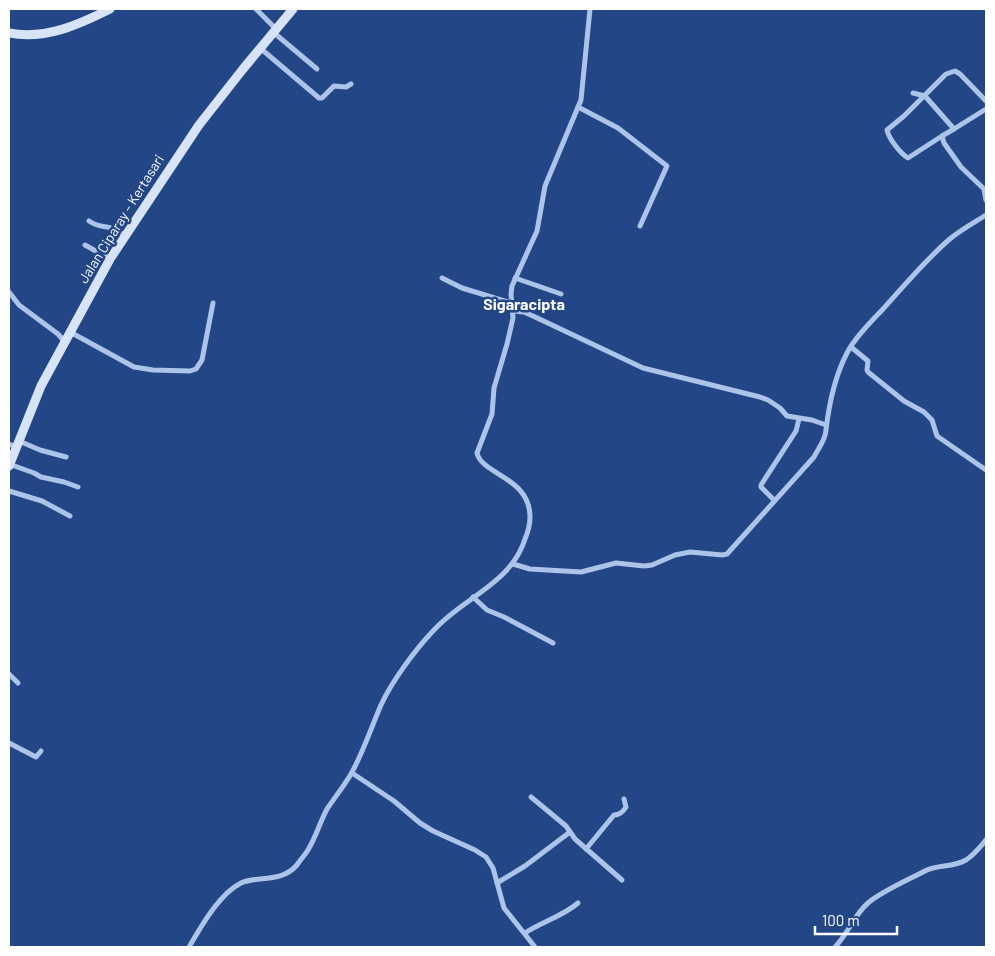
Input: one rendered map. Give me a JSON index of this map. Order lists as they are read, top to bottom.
{
  "streets": {
    "main road": ["Jalan Ciparay - Kertasari"]
  },
  "districts": ["Sigaracipta"],
  "scale_bar": "100 m"
}
